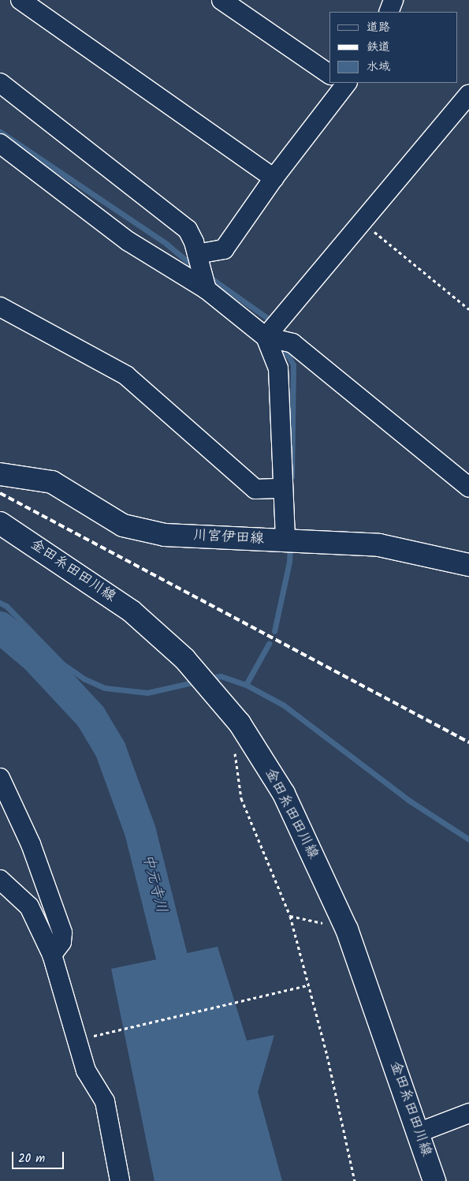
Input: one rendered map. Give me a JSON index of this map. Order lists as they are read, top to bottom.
{
  "streets": {
    "main road": ["川宮伊田線", "金田糸田田川線"]
  },
  "water": ["中元寺川"],
  "legend": ["道路", "鉄道", "水域"],
  "scale_bar": "20 m"
}
